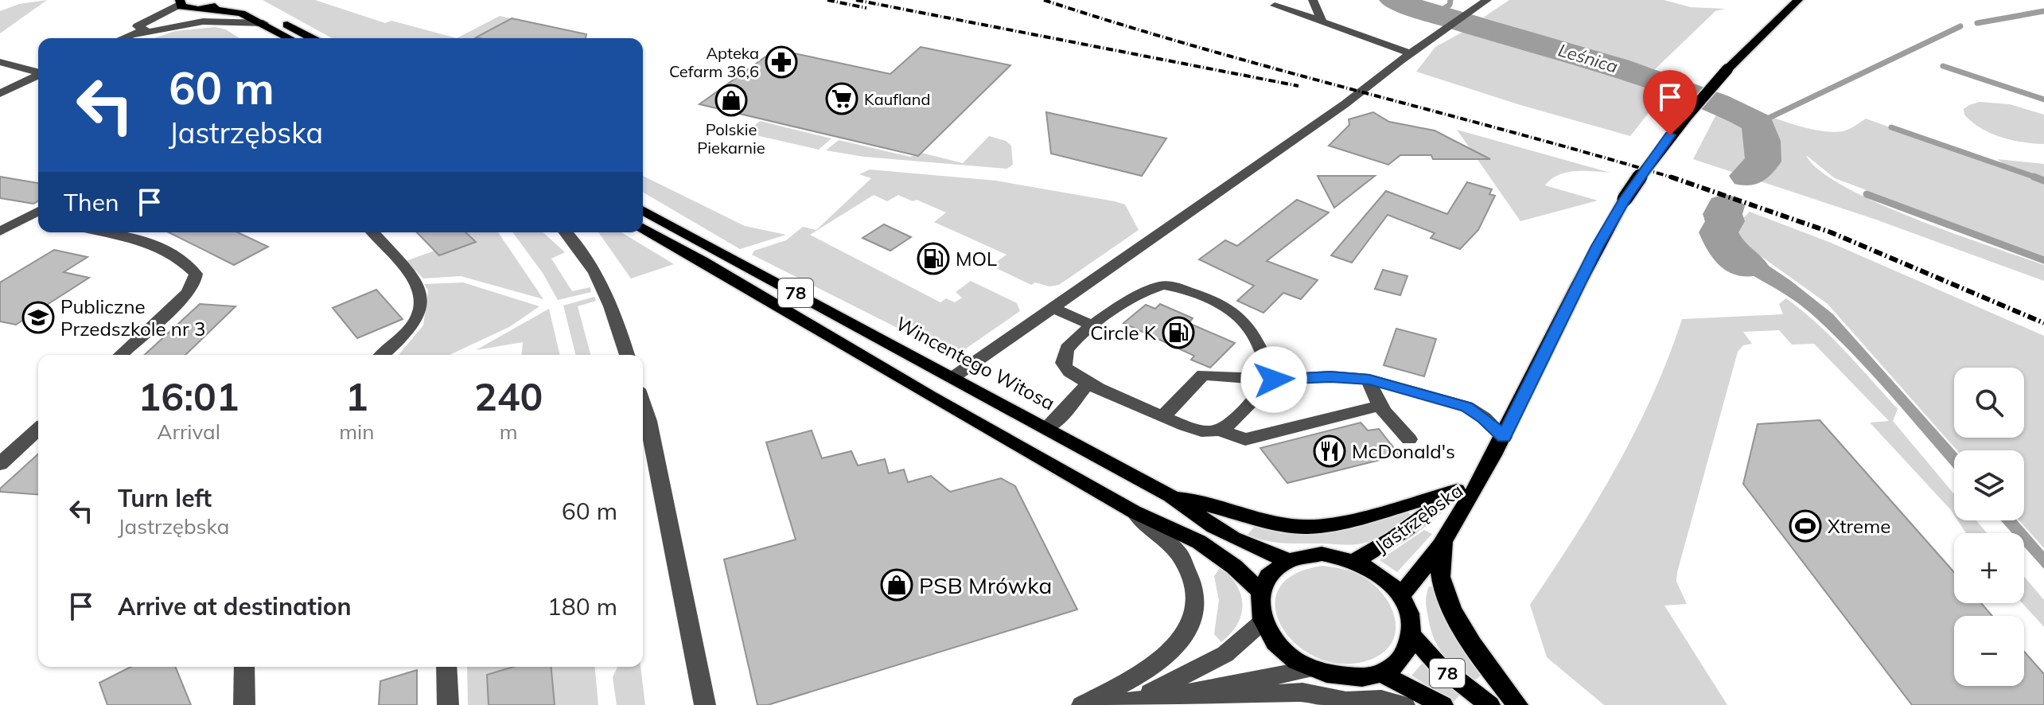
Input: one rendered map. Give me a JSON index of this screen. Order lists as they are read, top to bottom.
{
  "streets": {
    "main road": ["78", "Wincentego Witosa", "Jastrzębska"]
  },
  "crossings": [
    ["78", "Wincentego Witosa"],
    ["78", "Jastrzębska"],
    ["Wincentego Witosa", "Jastrzębska"]
  ],
  "water": ["Leśnica"],
  "places": {
    "pharmacy": ["Apteka Cefarm 36,6"],
    "supermarket": ["Kaufland"],
    "shop": ["Polskie Piekarnie", "PSB Mrówka"],
    "fuel station": ["MOL", "Circle K"],
    "school or university": ["Publiczne Przedszkole nr 3"],
    "restaurant": ["McDonald's"],
    "sports": ["Xtreme"]
  },
  "page": {
    "turn": ["60 m", "Jastrzębska"],
    "then": "Then",
    "eta": [
      "16:01",
      "Arrival",
      "1",
      "min",
      "240",
      "m"
    ],
    "map_buttons": ["+", "−"],
    "list": [
      {
        "name": "Turn left",
        "note": "Jastrzębska",
        "value": "60 m"
      },
      {
        "name": "Arrive at destination",
        "value": "180 m"
      }
    ]
  }
}
